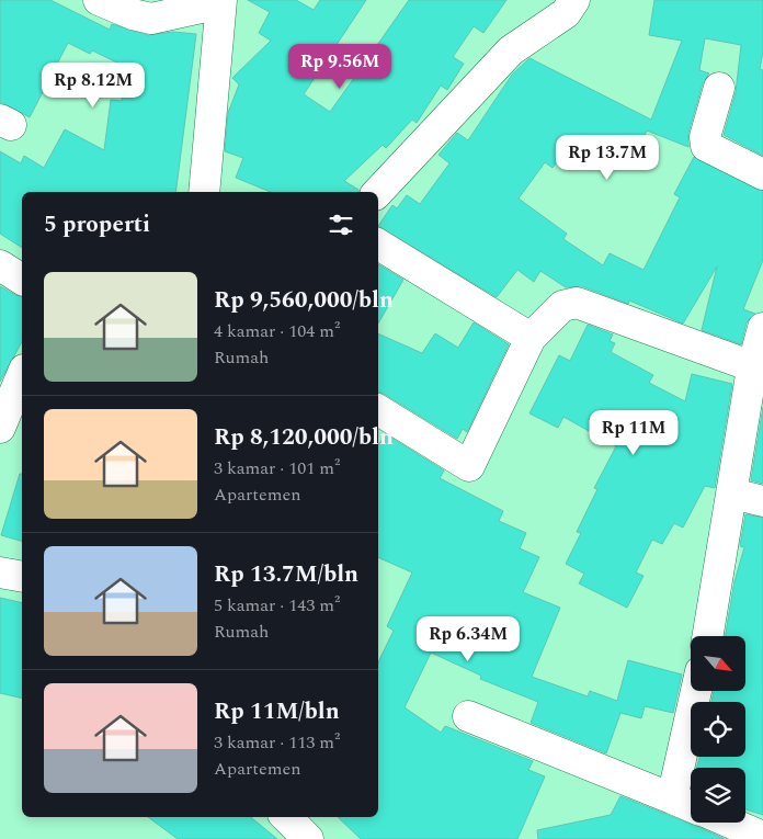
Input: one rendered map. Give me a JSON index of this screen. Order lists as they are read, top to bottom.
{
  "north": "bottom right",
  "page": {
    "price": [
      "Rp 9.56M",
      "Rp 8.12M",
      "Rp 13.7M",
      "Rp 11M",
      "Rp 6.34M"
    ],
    "heading": "5 properti",
    "list": [
      {
        "name": "Rp 9,560,000/bln",
        "note": "4 kamar · 104 m² · Rumah"
      },
      {
        "name": "Rp 8,120,000/bln",
        "note": "3 kamar · 101 m² · Apartemen"
      },
      {
        "name": "Rp 13.7M/bln",
        "note": "5 kamar · 143 m² · Rumah"
      },
      {
        "name": "Rp 11M/bln",
        "note": "3 kamar · 113 m² · Apartemen"
      }
    ]
  }
}
